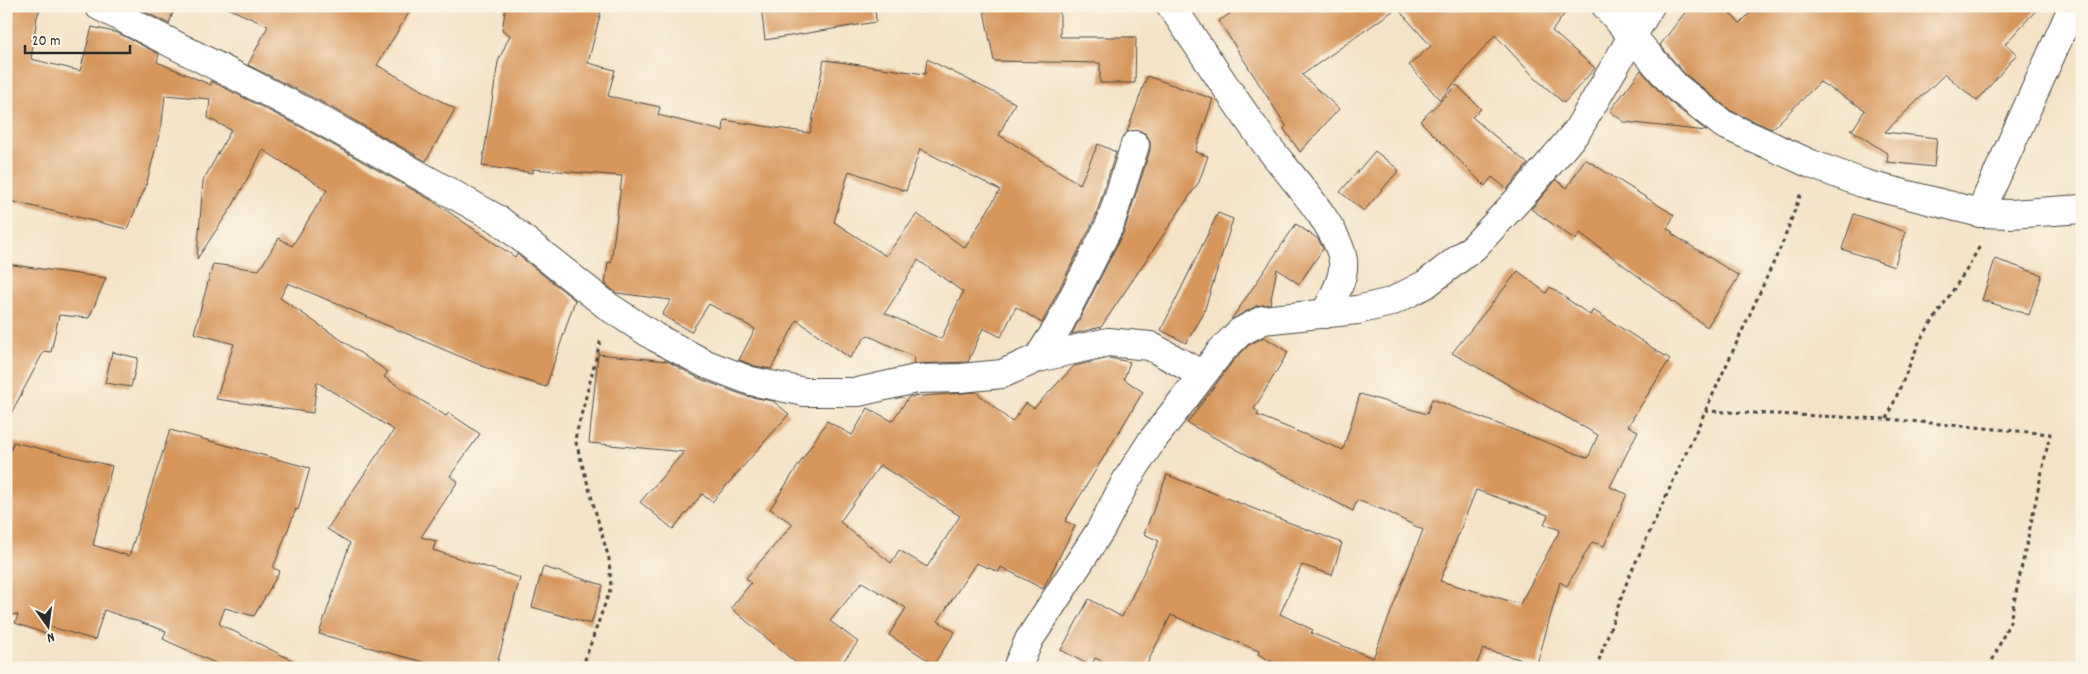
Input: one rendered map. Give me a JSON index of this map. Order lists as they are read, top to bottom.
{
  "scale_bar": "20 m",
  "north": "bottom"
}
